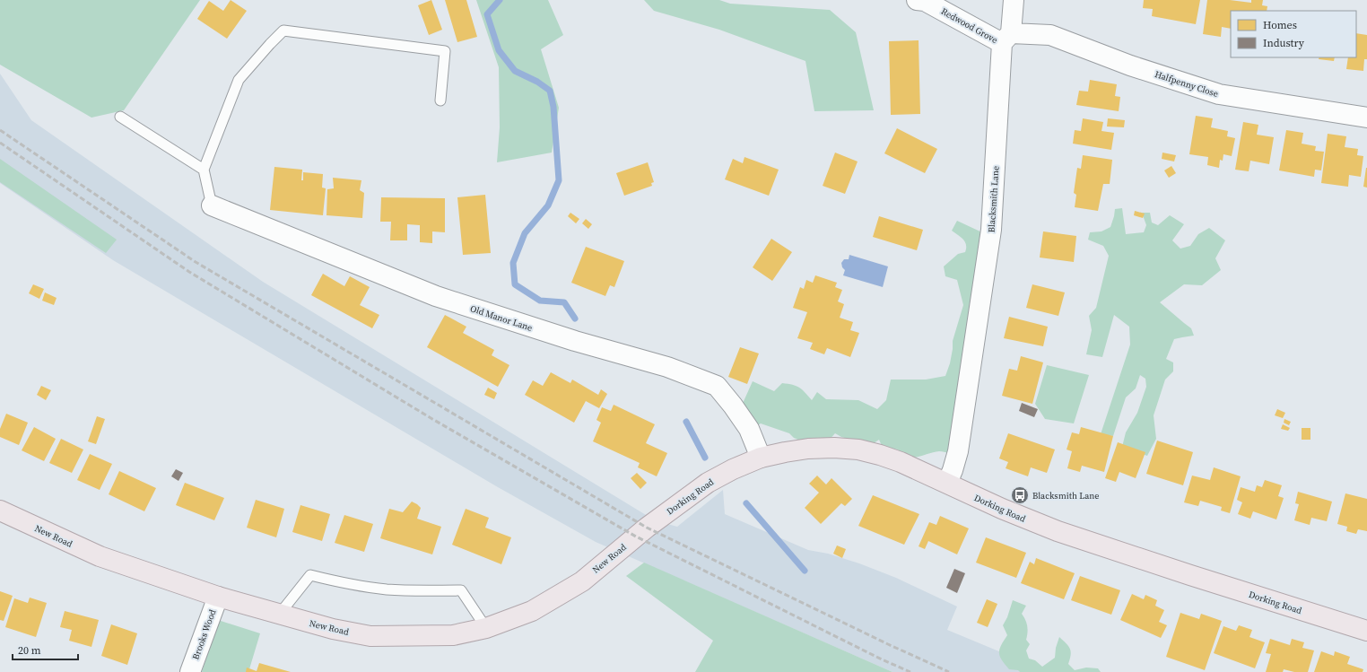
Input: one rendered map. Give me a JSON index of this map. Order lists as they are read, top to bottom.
{
  "streets": {
    "main road": ["Dorking Road", "New Road"],
    "street": [
      "Redwood Grove",
      "Halfpenny Close",
      "Blacksmith Lane",
      "Old Manor Lane",
      "Brooks Wood"
    ]
  },
  "crossings": [
    ["Redwood Grove", "Halfpenny Close"],
    ["Redwood Grove", "Blacksmith Lane"],
    ["Halfpenny Close", "Blacksmith Lane"],
    ["Blacksmith Lane", "Dorking Road"],
    ["Old Manor Lane", "Dorking Road"],
    ["Dorking Road", "New Road"],
    ["New Road", "Brooks Wood"]
  ],
  "places": {
    "bus stop": ["Blacksmith Lane"]
  },
  "legend": ["Homes", "Industry"],
  "scale_bar": "20 m"
}
